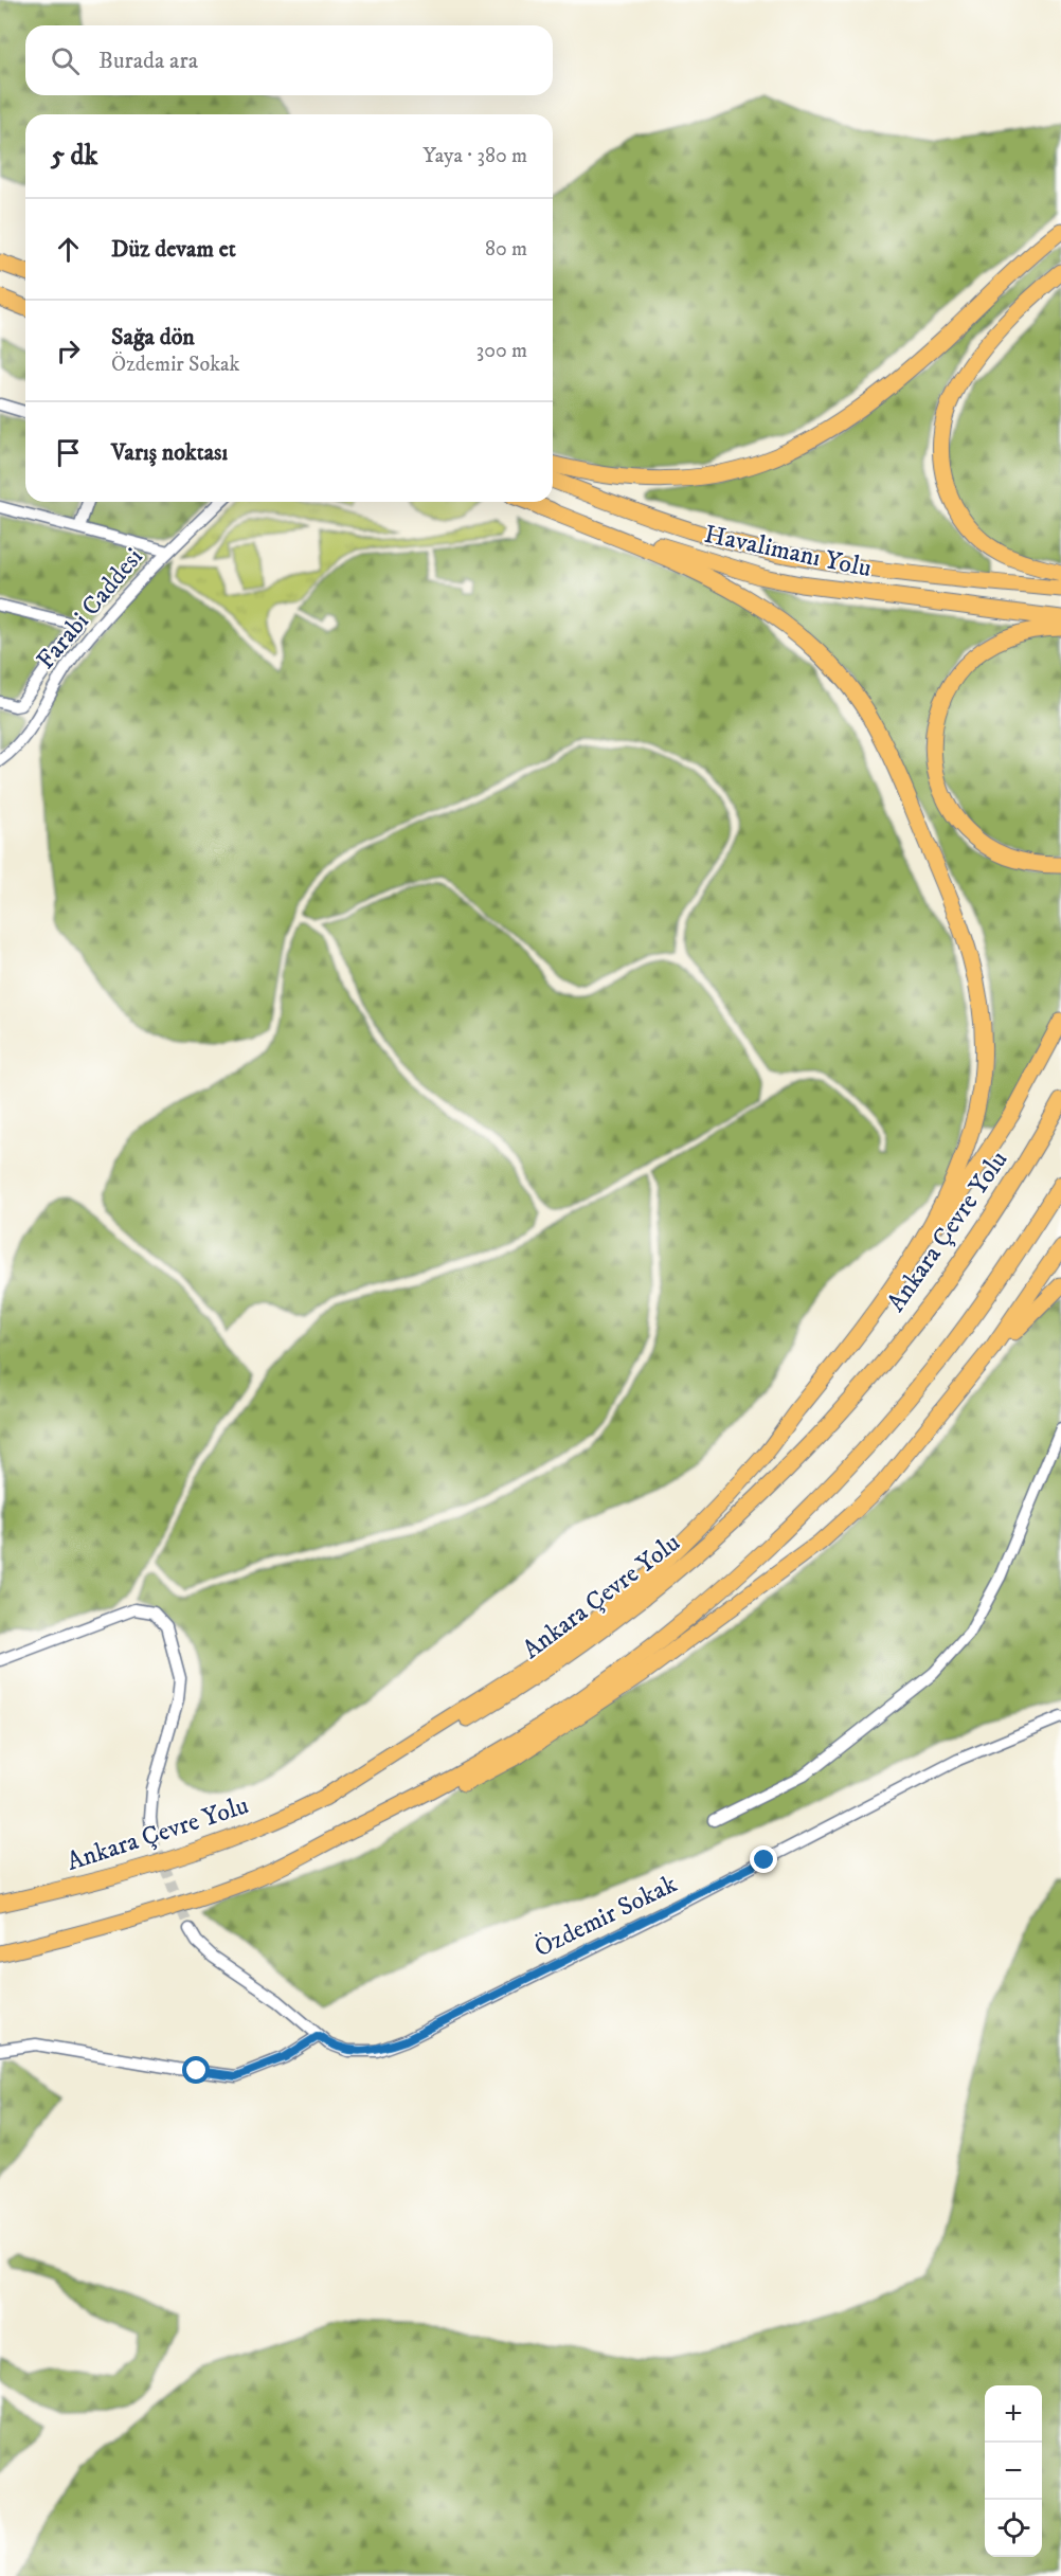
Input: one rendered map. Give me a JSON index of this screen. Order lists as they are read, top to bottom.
{
  "streets": {
    "highway": ["Havalimanı Yolu", "Ankara Çevre Yolu"],
    "street": ["Farabi Caddesi", "Özdemir Sokak"]
  },
  "page": {
    "search": "Burada ara",
    "heading": ["5 dk", "Yaya · 380 m"],
    "list": [
      ["Düz devam et", "80 m"],
      ["Sağa dön", "Özdemir Sokak", "300 m"],
      "Varış noktası"
    ],
    "map_buttons": ["+", "−"]
  }
}
